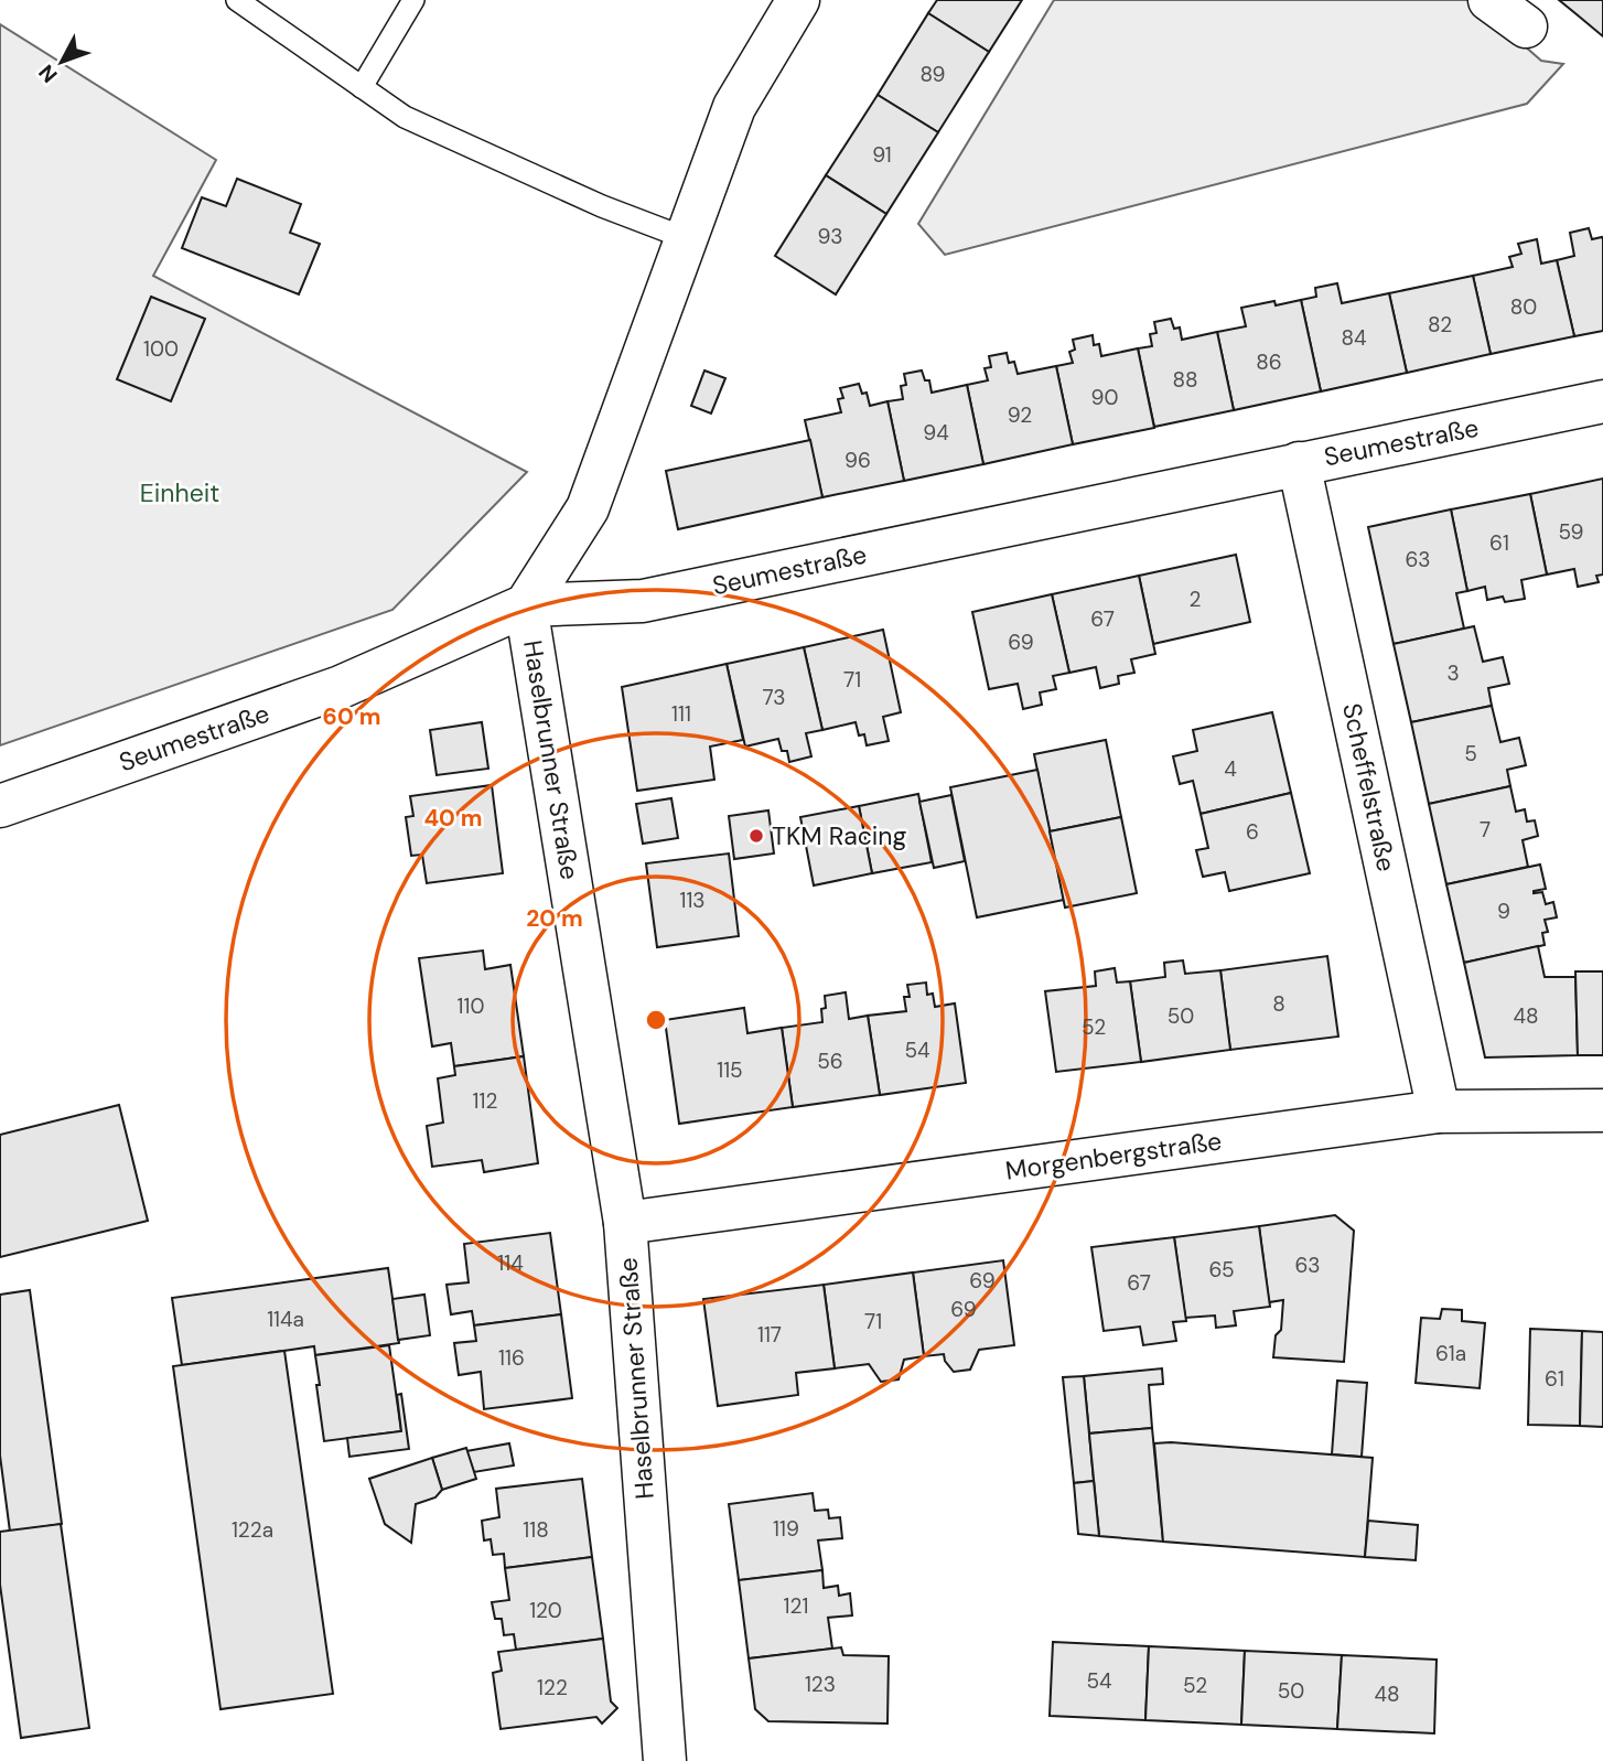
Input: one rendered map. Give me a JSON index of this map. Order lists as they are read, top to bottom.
{
  "streets": {
    "street": [
      "Seumestraße",
      "Haselbrunner Straße",
      "Scheffelstraße",
      "Morgenbergstraße"
    ]
  },
  "crossings": [
    ["Seumestraße", "Haselbrunner Straße"],
    ["Seumestraße", "Scheffelstraße"],
    ["Haselbrunner Straße", "Morgenbergstraße"],
    ["Scheffelstraße", "Morgenbergstraße"]
  ],
  "parks": ["Einheit"],
  "places": ["TKM Racing"],
  "house_numbers": [
    "89",
    "91",
    "93",
    "80",
    "82",
    "84",
    "100",
    "86",
    "88",
    "90",
    "92",
    "94",
    "96",
    "59",
    "61",
    "63",
    "2",
    "67",
    "69",
    "3",
    "71",
    "73",
    "111",
    "5",
    "4",
    "7",
    "6",
    "113",
    "9",
    "8",
    "110",
    "50",
    "48",
    "52",
    "54",
    "56",
    "115",
    "112",
    "114",
    "63",
    "65",
    "69",
    "67",
    "69",
    "114a",
    "71",
    "117",
    "61a",
    "116",
    "61",
    "119",
    "122a",
    "118",
    "121",
    "120",
    "54",
    "123",
    "52",
    "122",
    "50",
    "48"
  ],
  "north": "bottom left",
  "rings": ["60 m", "40 m", "20 m"]
}
